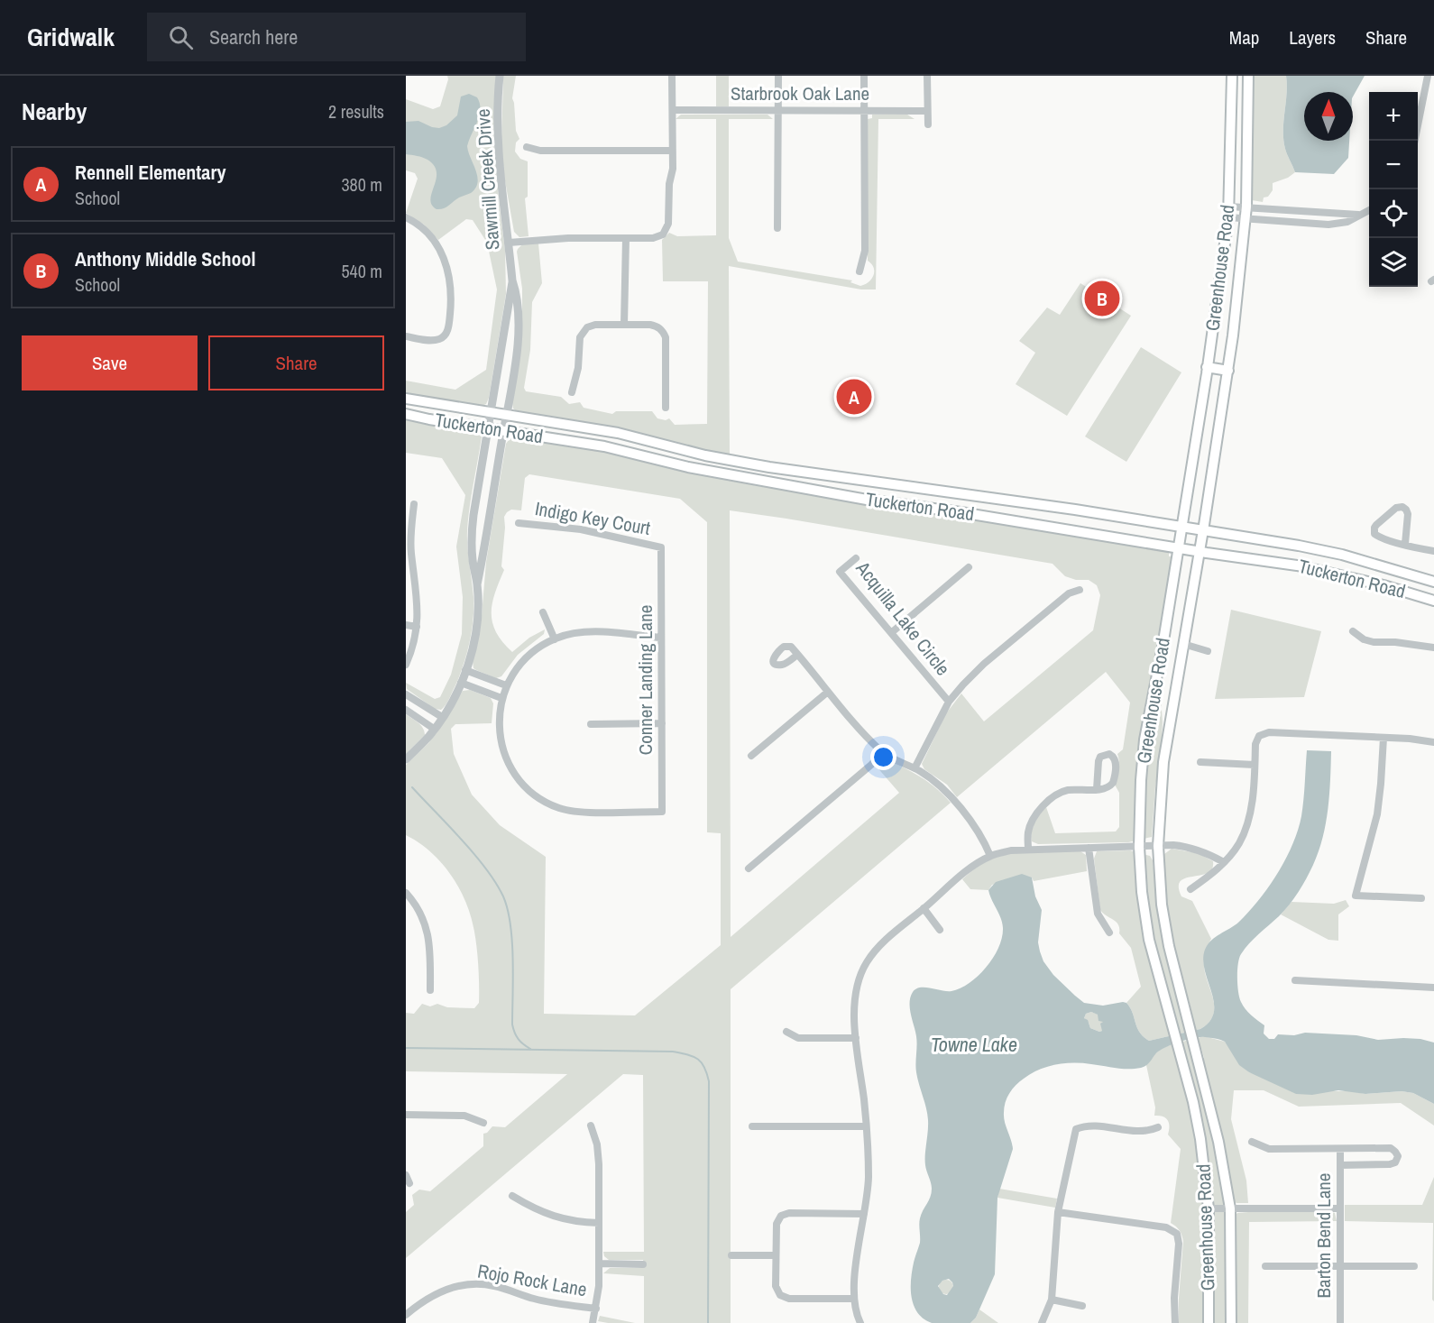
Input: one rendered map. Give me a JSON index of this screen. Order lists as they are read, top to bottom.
{
  "streets": {
    "main road": ["Greenhouse Road", "Tuckerton Road"],
    "street": [
      "Starbrook Oak Lane",
      "Sawmill Creek Drive",
      "Indigo Key Court",
      "Acquilla Lake Circle",
      "Conner Landing Lane",
      "Barton Bend Lane",
      "Rojo Rock Lane"
    ]
  },
  "crossings": [
    ["Sawmill Creek Drive", "Tuckerton Road"],
    ["Greenhouse Road", "Tuckerton Road"],
    ["Indigo Key Court", "Conner Landing Lane"]
  ],
  "water": ["Towne Lake"],
  "north": "top",
  "page": {
    "header": "Gridwalk",
    "search": "Search here",
    "nav": ["Map", "Layers", "Share"],
    "heading": ["Nearby", "2 results"],
    "map_buttons": ["+", "−"],
    "list": [
      {
        "mark": "A",
        "name": "Rennell Elementary",
        "note": "School",
        "value": "380 m"
      },
      {
        "mark": "B",
        "name": "Anthony Middle School",
        "note": "School",
        "value": "540 m"
      }
    ],
    "pins": ["B", "A"],
    "buttons": ["Save", "Share"]
  }
}
